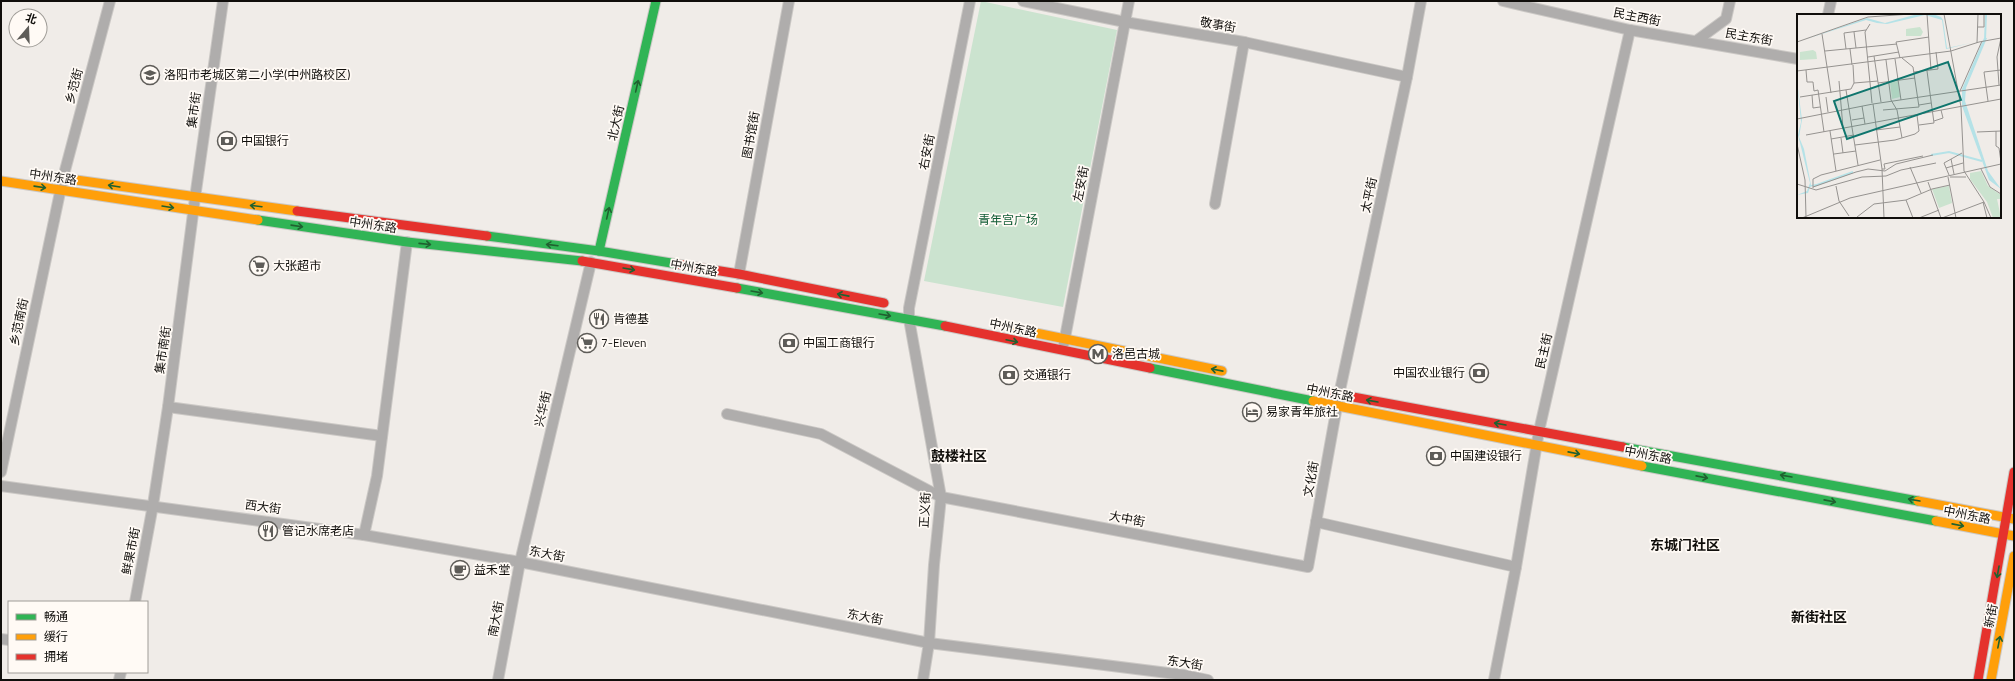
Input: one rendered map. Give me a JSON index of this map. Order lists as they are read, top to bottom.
{
  "streets": {
    "main road": ["北大街", "中州东路", "新街"],
    "street": [
      "民主西街",
      "敬事街",
      "民主东街",
      "乡范街",
      "集市街",
      "图书馆街",
      "右安街",
      "左安街",
      "太平街",
      "乡范南街",
      "集市南街",
      "民主街",
      "兴华街",
      "文化街",
      "西大街",
      "正义街",
      "大中街",
      "鲜果市街",
      "东大街",
      "南大街"
    ]
  },
  "crossings": [
    ["民主西街", "民主东街"],
    ["民主西街", "民主街"],
    ["敬事街", "左安街"],
    ["敬事街", "太平街"],
    ["乡范街", "中州东路"],
    ["乡范街", "乡范南街"],
    ["集市街", "中州东路"],
    ["集市街", "集市南街"],
    ["北大街", "中州东路"],
    ["图书馆街", "中州东路"],
    ["右安街", "中州东路"],
    ["右安街", "正义街"],
    ["中州东路", "左安街"],
    ["中州东路", "太平街"],
    ["中州东路", "乡范南街"],
    ["中州东路", "集市南街"],
    ["中州东路", "民主街"],
    ["中州东路", "兴华街"],
    ["中州东路", "文化街"],
    ["中州东路", "正义街"],
    ["太平街", "文化街"],
    ["集市南街", "西大街"],
    ["集市南街", "鲜果市街"],
    ["兴华街", "西大街"],
    ["兴华街", "东大街"],
    ["兴华街", "南大街"],
    ["文化街", "大中街"],
    ["西大街", "鲜果市街"],
    ["西大街", "东大街"],
    ["西大街", "南大街"],
    ["正义街", "大中街"],
    ["正义街", "东大街"],
    ["东大街", "南大街"]
  ],
  "districts": ["鼓楼社区", "东城门社区", "新街社区"],
  "parks": ["青年宫广场"],
  "places": {
    "school or university": ["洛阳市老城区第二小学(中州路校区)"],
    "bank": [
      "中国银行",
      "中国工商银行",
      "中国农业银行",
      "交通银行",
      "中国建设银行"
    ],
    "supermarket": ["大张超市", "7-Eleven"],
    "restaurant": ["肯德基", "管记水席老店"],
    "metro station": ["洛邑古城"],
    "hotel": ["易家青年旅社"],
    "cafe": ["益禾堂"]
  },
  "legend": ["畅通", "缓行", "拥堵"],
  "north": "top"
}
